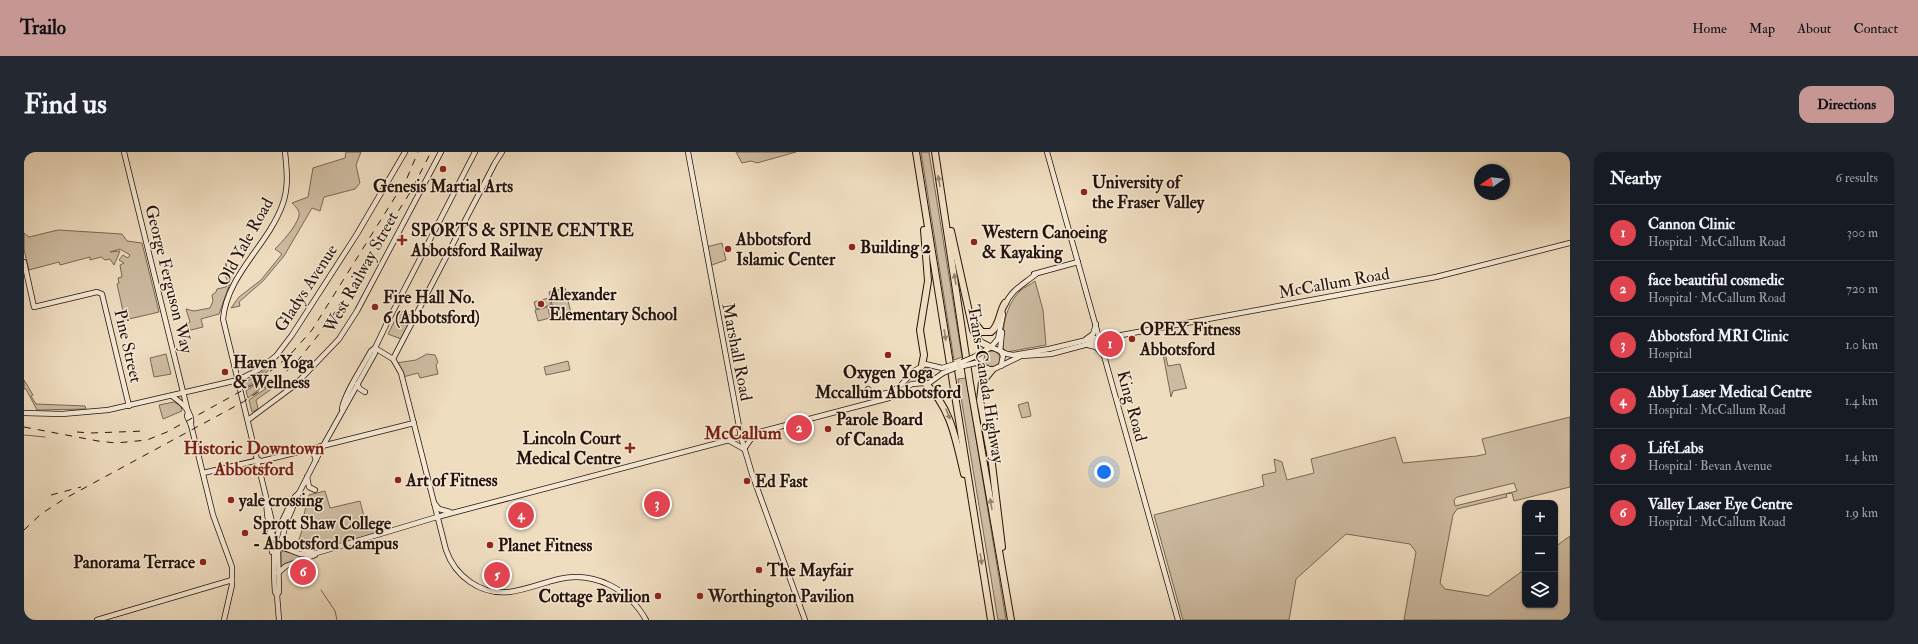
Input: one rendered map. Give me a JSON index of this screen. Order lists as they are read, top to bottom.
{
  "streets": {
    "highway": ["Trans-Canada Highway"],
    "main road": [
      "Old Yale Road",
      "West Railway Street",
      "George Ferguson Way",
      "McCallum Road",
      "Gladys Avenue",
      "Pine Street",
      "Marshall Road",
      "King Road"
    ]
  },
  "crossings": [
    ["Old Yale Road", "Gladys Avenue"],
    ["George Ferguson Way", "Gladys Avenue"],
    ["McCallum Road", "King Road"],
    ["Gladys Avenue", "Pine Street"]
  ],
  "districts": ["McCallum", "Historic Downtown Abbotsford"],
  "places": {
    "other": [
      "Genesis Martial Arts",
      "University of the Fraser Valley",
      "Western Canoeing & Kayaking",
      "Building 2",
      "Abbotsford Islamic Center",
      "Alexander Elementary School",
      "Fire Hall No. 6 (Abbotsford)",
      "OPEX Fitness Abbotsford",
      "Oxygen Yoga Mccallum Abbotsford",
      "Haven Yoga & Wellness",
      "Parole Board of Canada",
      "Art of Fitness",
      "Ed Fast",
      "yale crossing",
      "Sprott Shaw College - Abbotsford Campus",
      "Planet Fitness",
      "Panorama Terrace",
      "The Mayfair",
      "Cottage Pavilion",
      "Worthington Pavilion"
    ],
    "health": ["SPORTS & SPINE CENTRE Abbotsford Railway", "Lincoln Court Medical Centre"]
  },
  "north": "left",
  "page": {
    "header": "Trailo",
    "nav": [
      "Home",
      "Map",
      "About",
      "Contact"
    ],
    "buttons": "Directions",
    "title": "Find us",
    "heading": ["Nearby", "6 results"],
    "list": [
      {
        "mark": "1",
        "name": "Cannon Clinic",
        "note": "Hospital · McCallum Road",
        "value": "300 m"
      },
      {
        "mark": "2",
        "name": "face beautiful cosmedic",
        "note": "Hospital · McCallum Road",
        "value": "720 m"
      },
      {
        "mark": "3",
        "name": "Abbotsford MRI Clinic",
        "note": "Hospital",
        "value": "1.0 km"
      },
      {
        "mark": "4",
        "name": "Abby Laser Medical Centre",
        "note": "Hospital · McCallum Road",
        "value": "1.4 km"
      },
      {
        "mark": "5",
        "name": "LifeLabs",
        "note": "Hospital · Bevan Avenue",
        "value": "1.4 km"
      },
      {
        "mark": "6",
        "name": "Valley Laser Eye Centre",
        "note": "Hospital · McCallum Road",
        "value": "1.9 km"
      }
    ],
    "pins": [
      "1",
      "2",
      "3",
      "4",
      "6",
      "5"
    ],
    "map_buttons": ["+", "−"]
  }
}
